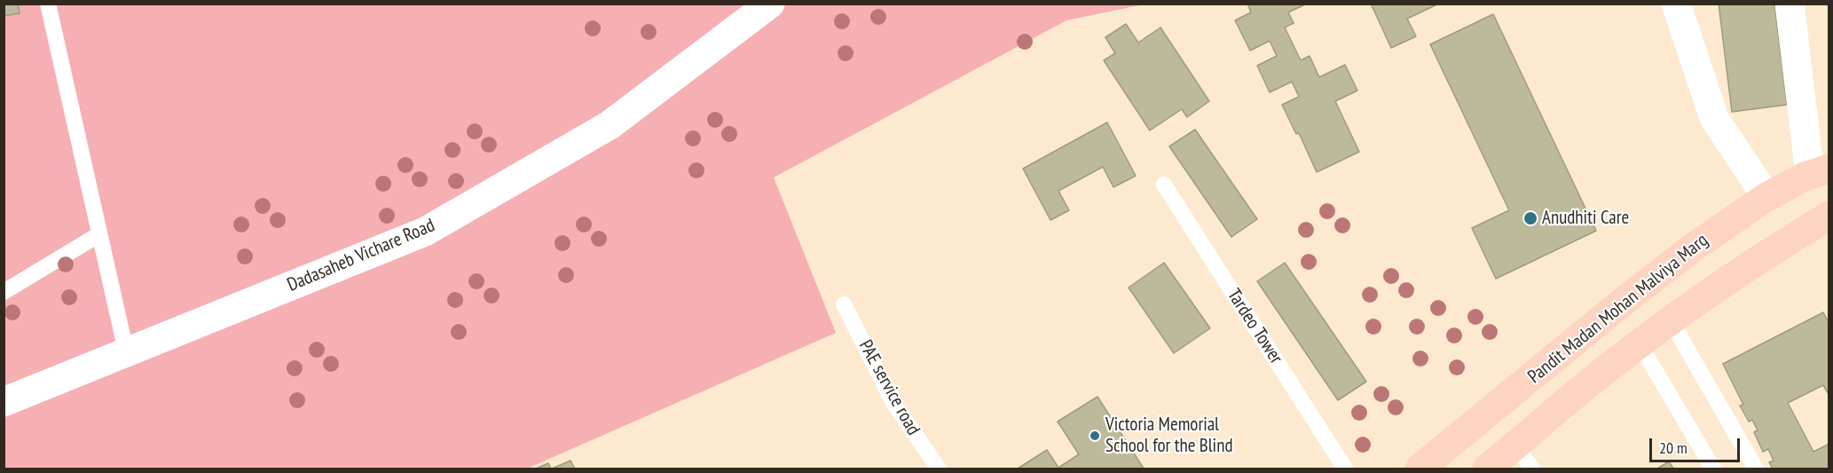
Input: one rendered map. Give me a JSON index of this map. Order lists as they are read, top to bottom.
{
  "streets": {
    "main road": ["Pandit Madan Mohan Malviya Marg"],
    "street": ["Dadasaheb Vichare Road"],
    "lane": ["Tardeo Tower", "PAE service road"]
  },
  "places": ["Anudhiti Care", "Victoria Memorial School for the Blind"],
  "scale_bar": "20 m"
}
